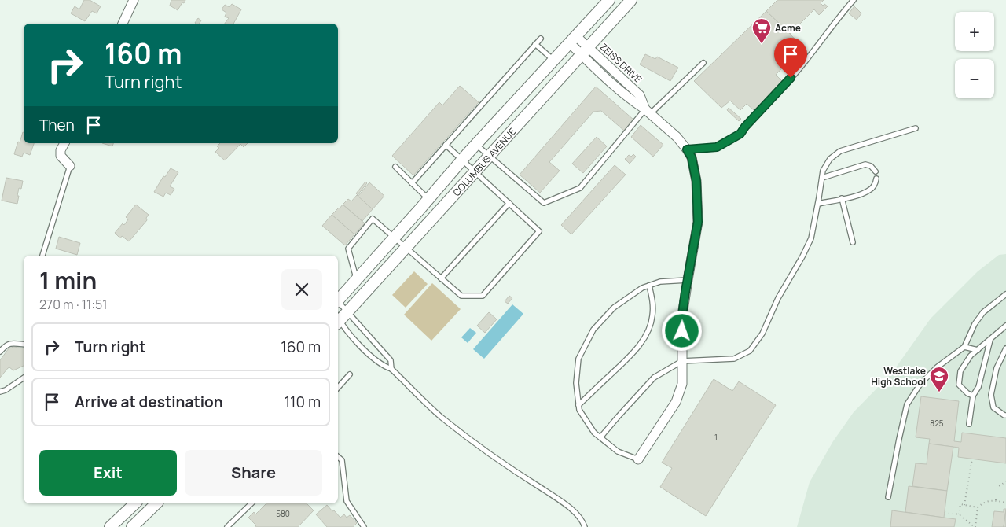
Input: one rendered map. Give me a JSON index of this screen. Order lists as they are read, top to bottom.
{
  "streets": {
    "street": ["ZEISS DRIVE", "COLUMBUS AVENUE"]
  },
  "crossings": [
    ["ZEISS DRIVE", "COLUMBUS AVENUE"]
  ],
  "places": {
    "supermarket": ["Acme"],
    "school or university": ["Westlake High School"]
  },
  "house_numbers": ["825", "1", "580"],
  "page": {
    "map_buttons": ["+", "−"],
    "turn": ["160 m", "Turn right"],
    "then": "Then",
    "heading": ["1 min", "270 m · 11:51"],
    "list": [
      {
        "name": "Turn right",
        "value": "160 m"
      },
      {
        "name": "Arrive at destination",
        "value": "110 m"
      }
    ],
    "buttons": ["Exit", "Share"]
  }
}
